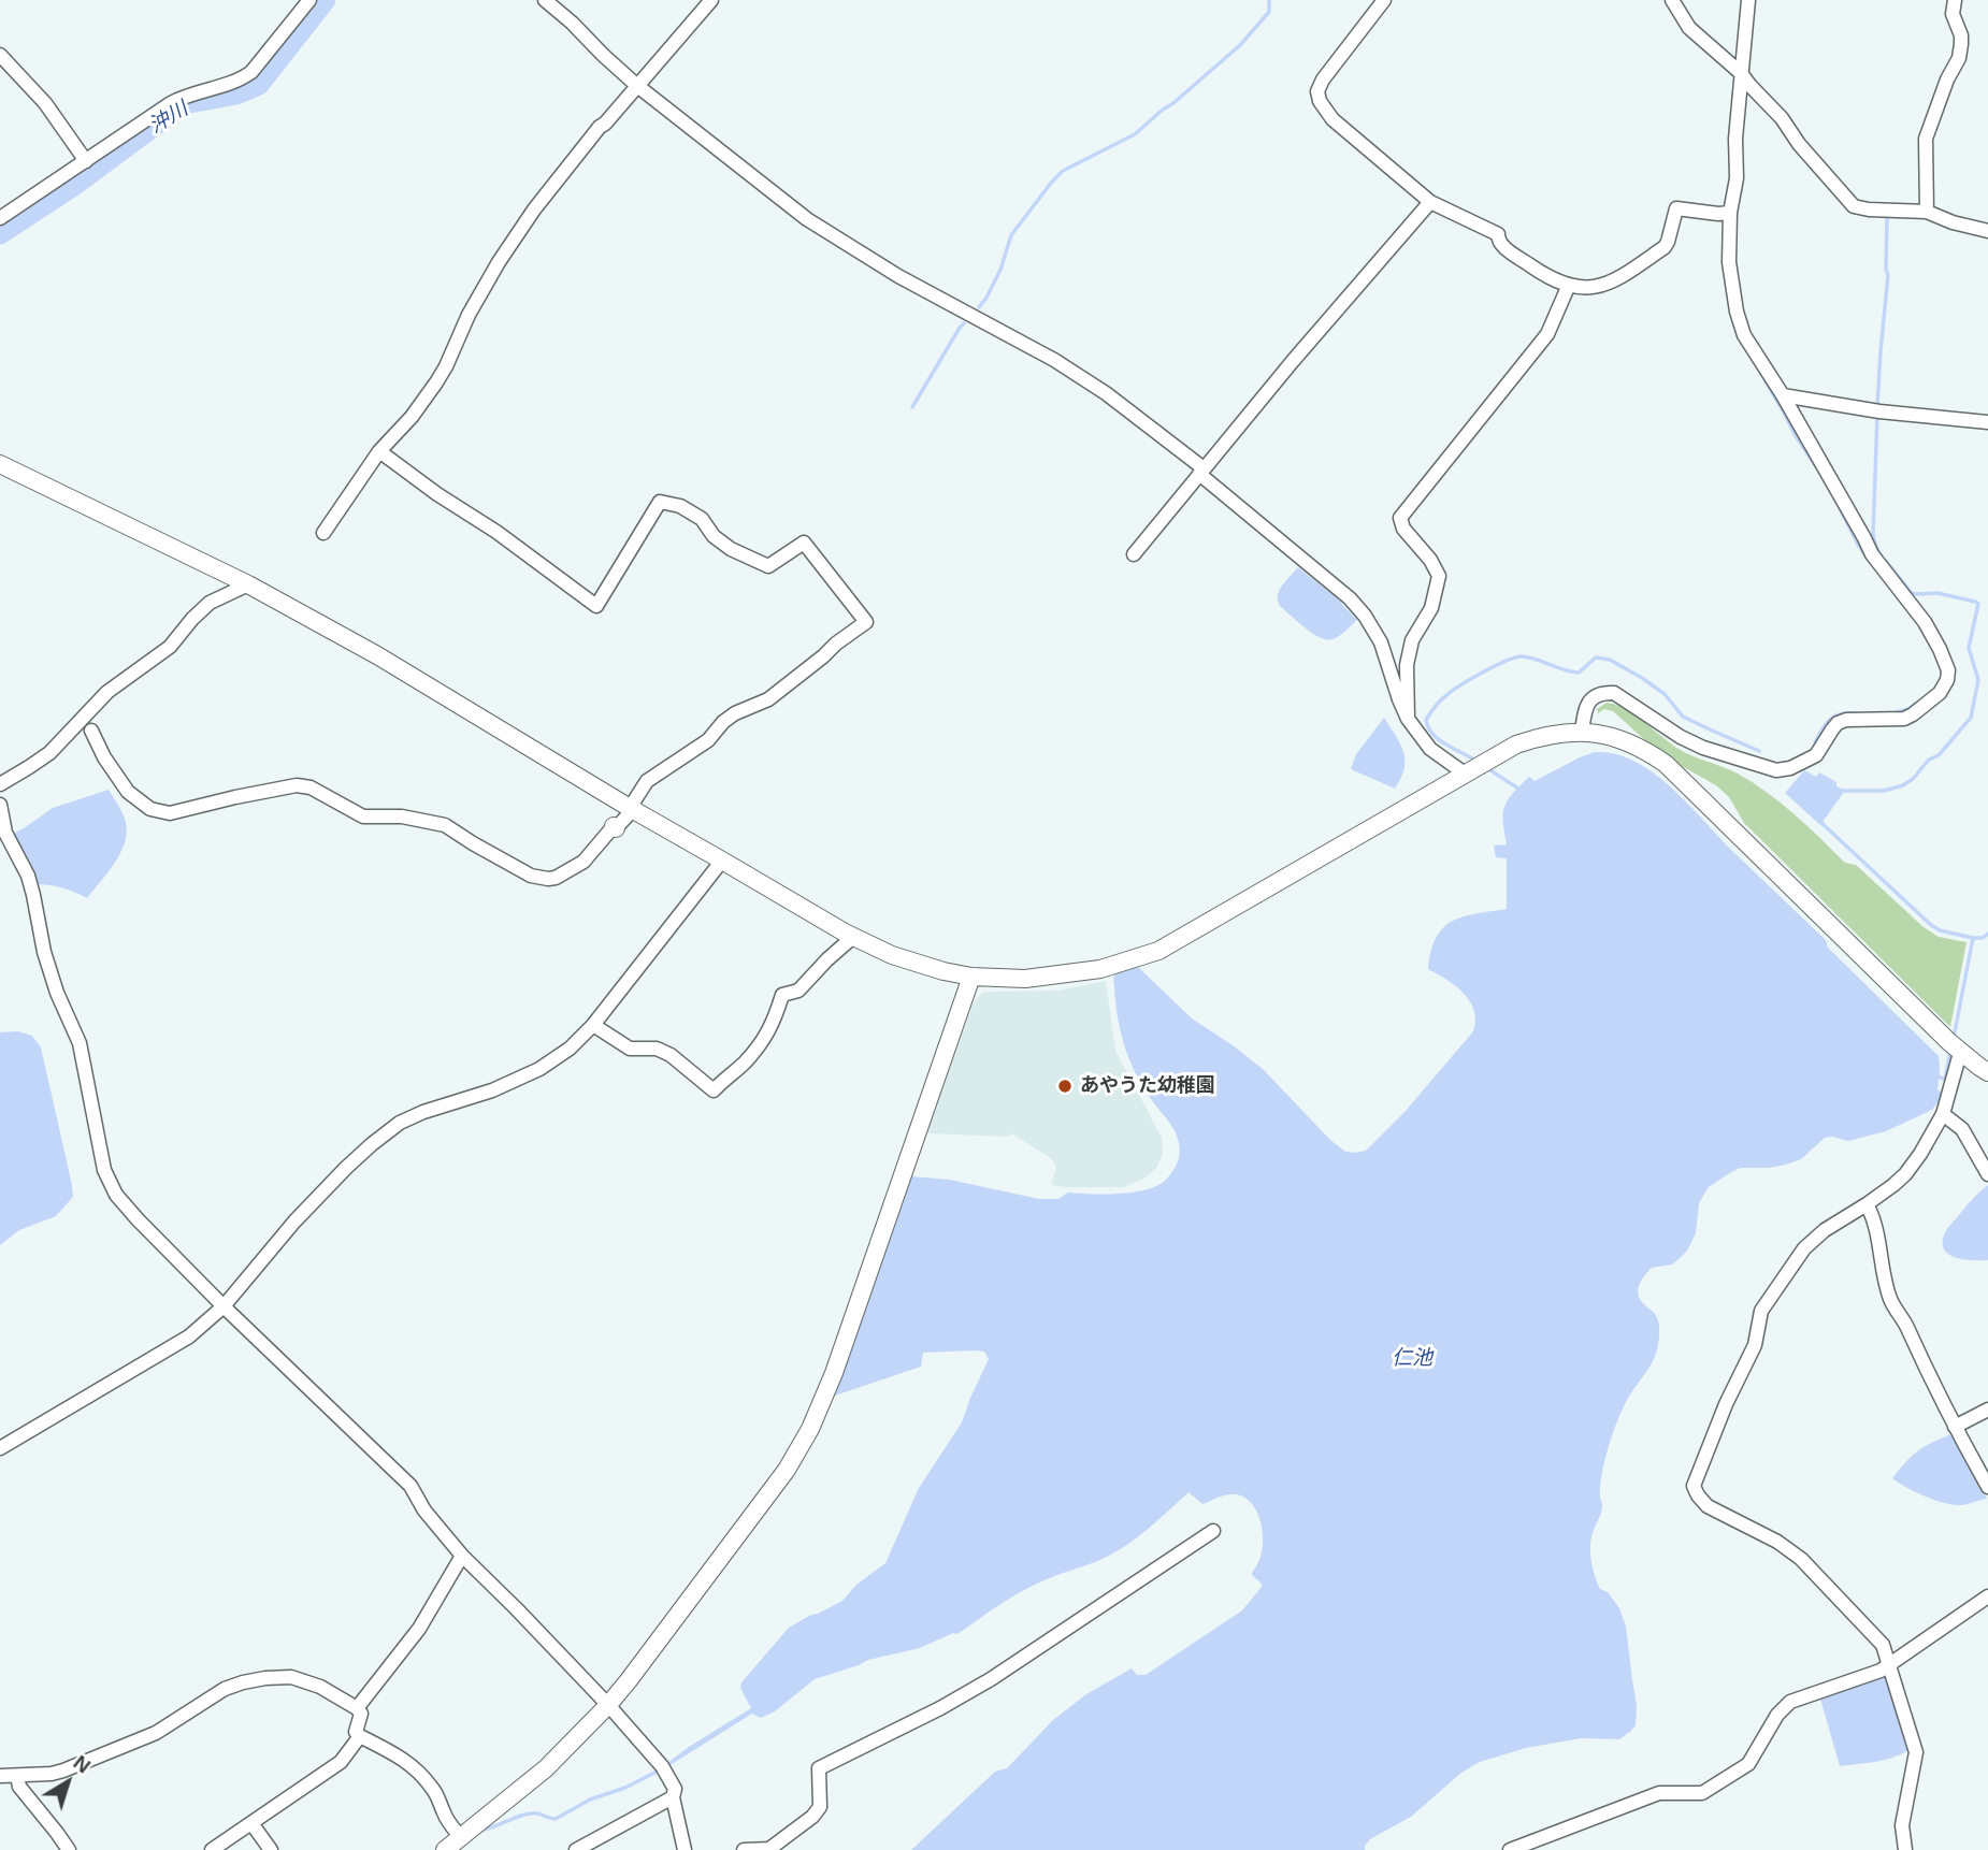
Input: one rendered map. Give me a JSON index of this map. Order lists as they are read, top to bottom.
{
  "water": ["沖川", "仁池"],
  "places": ["あやうた幼稚園"],
  "north": "top right"
}
